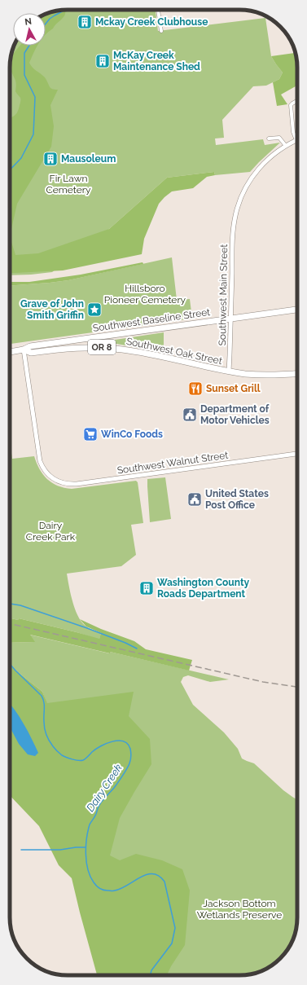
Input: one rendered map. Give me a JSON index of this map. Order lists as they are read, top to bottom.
{
  "streets": {
    "highway": ["Southwest Baseline Street", "OR 8", "Southwest Oak Street"],
    "street": ["Southwest Main Street", "Southwest Walnut Street"]
  },
  "crossings": [
    ["Southwest Main Street", "Southwest Baseline Street"],
    ["Southwest Main Street", "Southwest Oak Street"],
    ["Southwest Baseline Street", "Southwest Oak Street"],
    ["Southwest Baseline Street", "Southwest Walnut Street"],
    ["Southwest Oak Street", "Southwest Walnut Street"]
  ],
  "water": ["Dairy Creek"],
  "parks": [
    "Fir Lawn Cemetery",
    "Hillsboro Pioneer Cemetery",
    "Dairy Creek Park",
    "Jackson Bottom Wetlands Preserve"
  ],
  "places": {
    "building": [
      "Mckay Creek Clubhouse",
      "McKay Creek Maintenance Shed",
      "Mausoleum",
      "Washington County Roads Department"
    ],
    "place": ["Grave of John Smith Griffin"],
    "restaurant": ["Sunset Grill"],
    "public building": ["Department of Motor Vehicles", "United States Post Office"],
    "supermarket": ["WinCo Foods"]
  },
  "north": "top"
}
